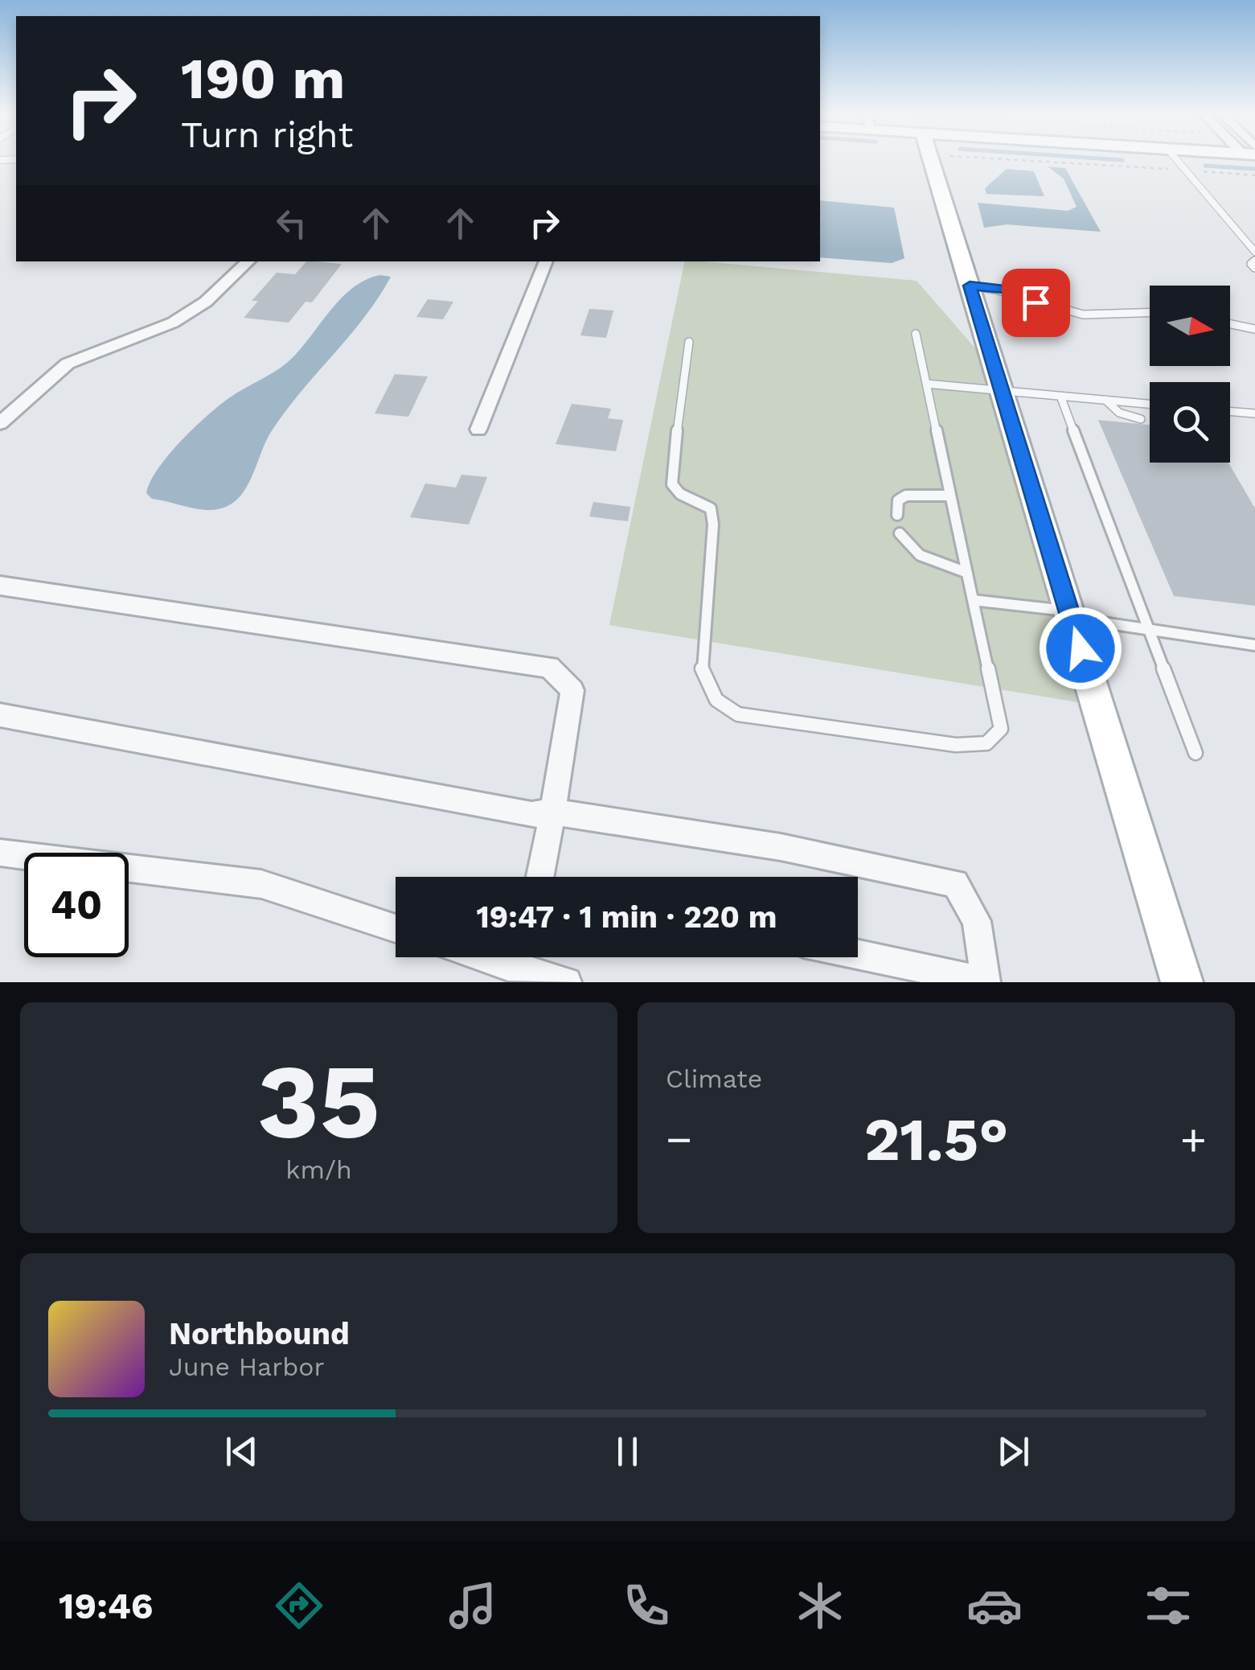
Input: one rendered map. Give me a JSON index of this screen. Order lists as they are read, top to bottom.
{
  "north": "right",
  "page": {
    "turn": ["190 m", "Turn right"],
    "limit": "40",
    "trip": "19:47 · 1 min · 220 m",
    "tile": [
      ["35", "km/h"],
      "Climate"
    ],
    "heat": ["−", "21.5°", "+"],
    "song": ["Northbound", "June Harbor"],
    "tabs": "19:46"
  }
}
